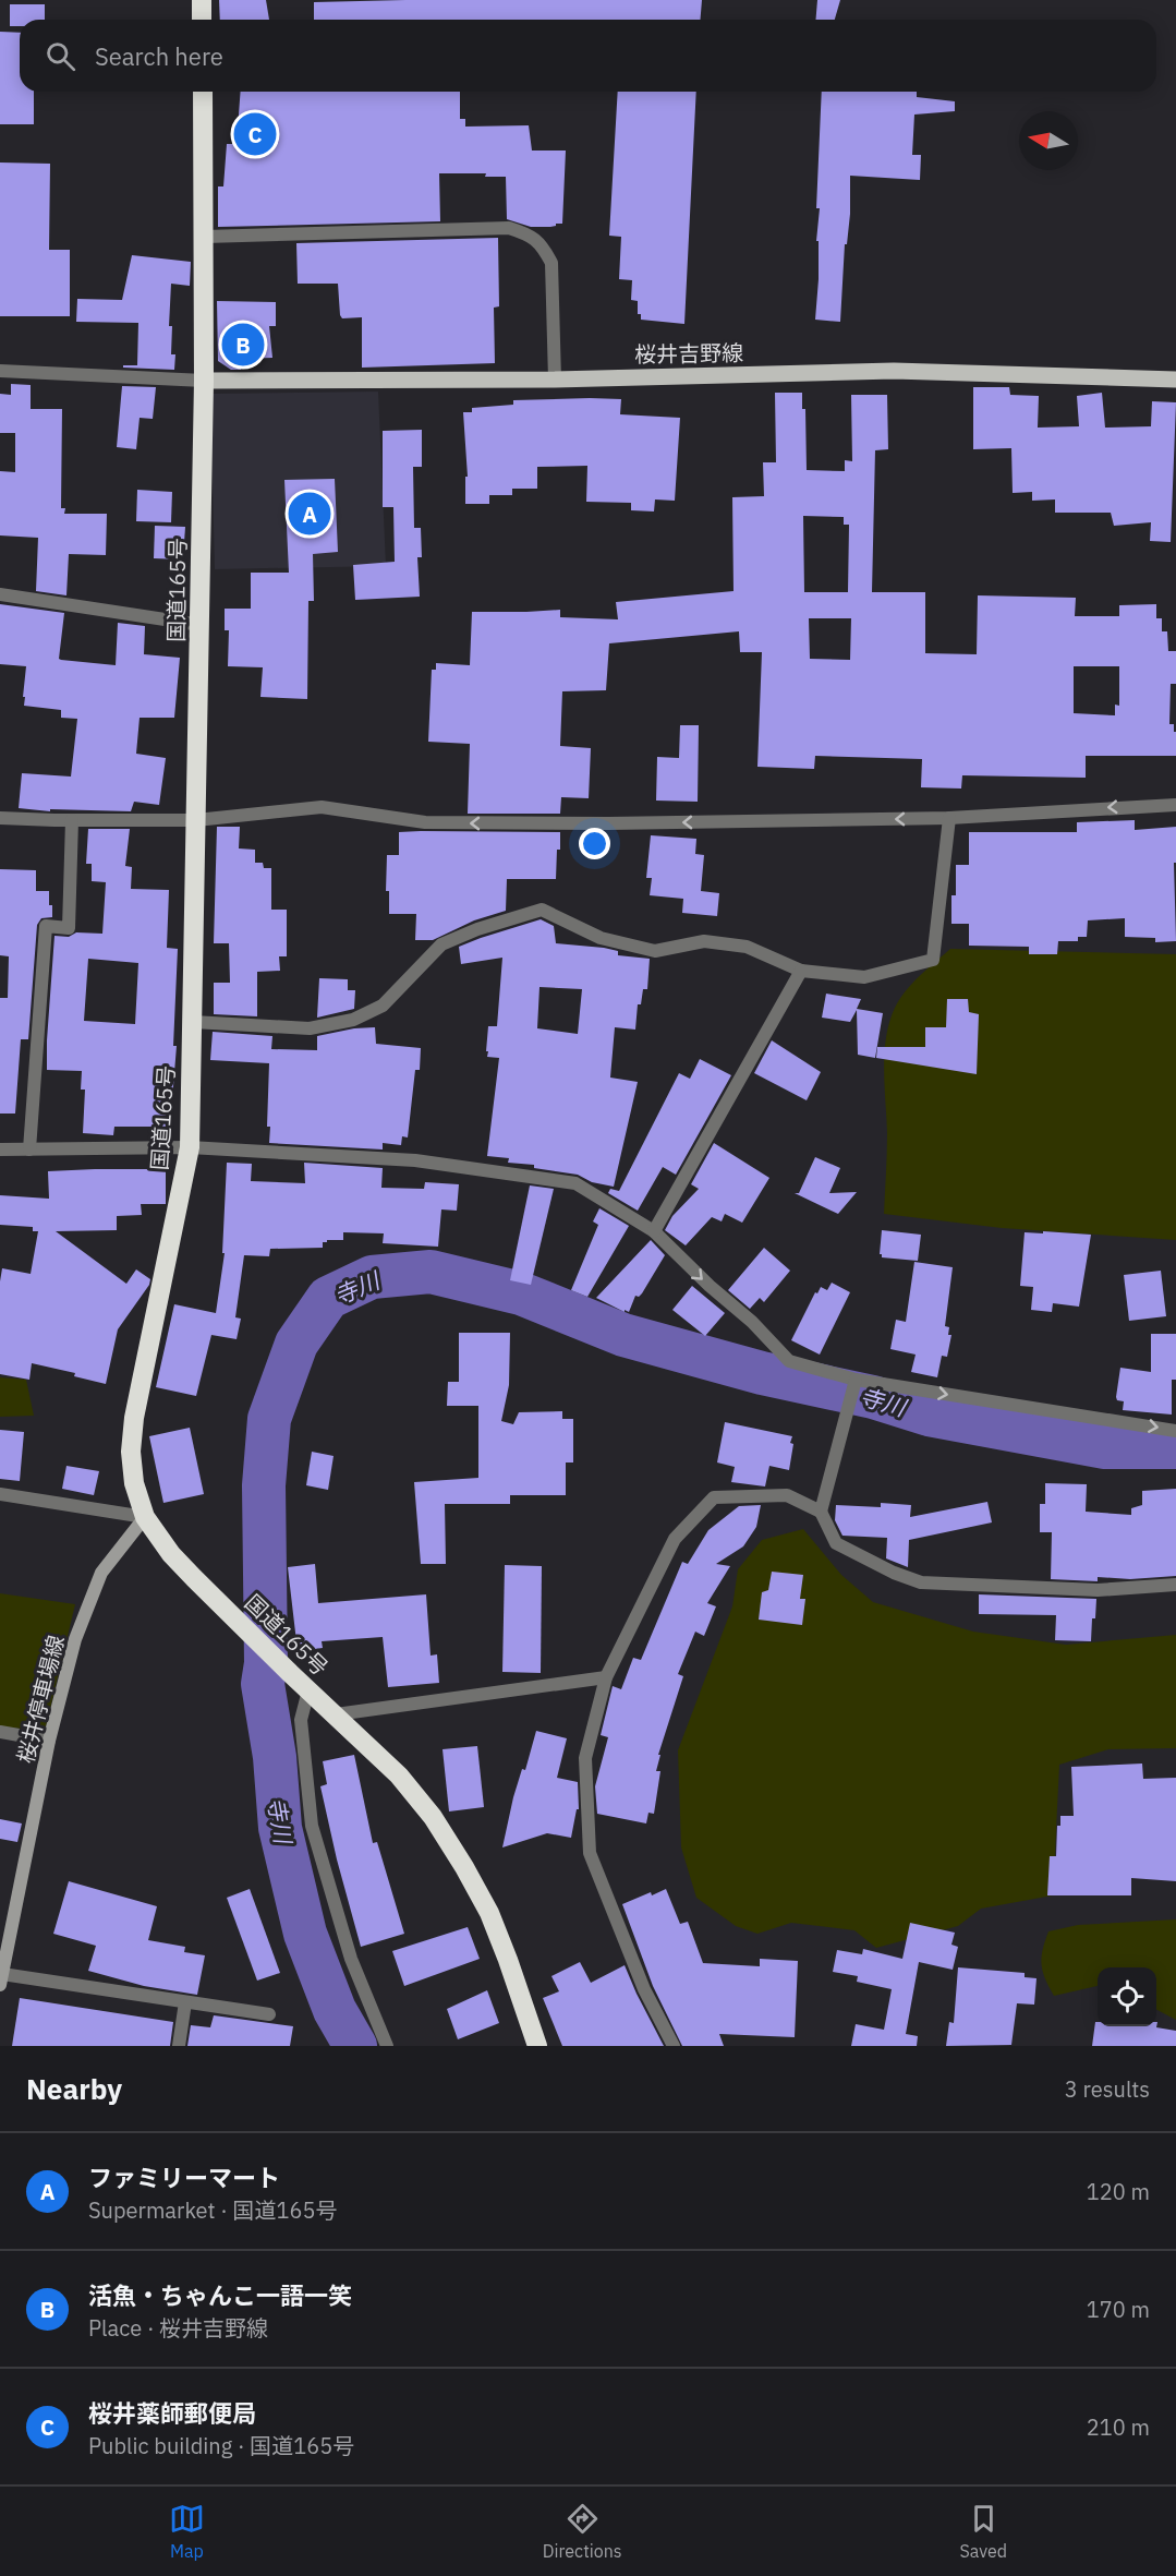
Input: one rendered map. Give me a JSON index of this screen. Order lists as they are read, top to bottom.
{
  "streets": {
    "highway": ["国道165号"],
    "main road": ["桜井吉野線", "桜井停車場線"]
  },
  "crossings": [
    ["桜井吉野線", "国道165号"],
    ["国道165号", "桜井停車場線"]
  ],
  "water": ["寺川"],
  "north": "left",
  "page": {
    "search": "Search here",
    "pins": ["C", "B", "A"],
    "heading": ["Nearby", "3 results"],
    "list": [
      {
        "mark": "A",
        "name": "ファミリーマート",
        "note": "Supermarket · 国道165号",
        "value": "120 m"
      },
      {
        "mark": "B",
        "name": "活魚・ちゃんこ一語一笑",
        "note": "Place · 桜井吉野線",
        "value": "170 m"
      },
      {
        "mark": "C",
        "name": "桜井薬師郵便局",
        "note": "Public building · 国道165号",
        "value": "210 m"
      }
    ],
    "nav": ["Map", "Directions", "Saved"]
  }
}
